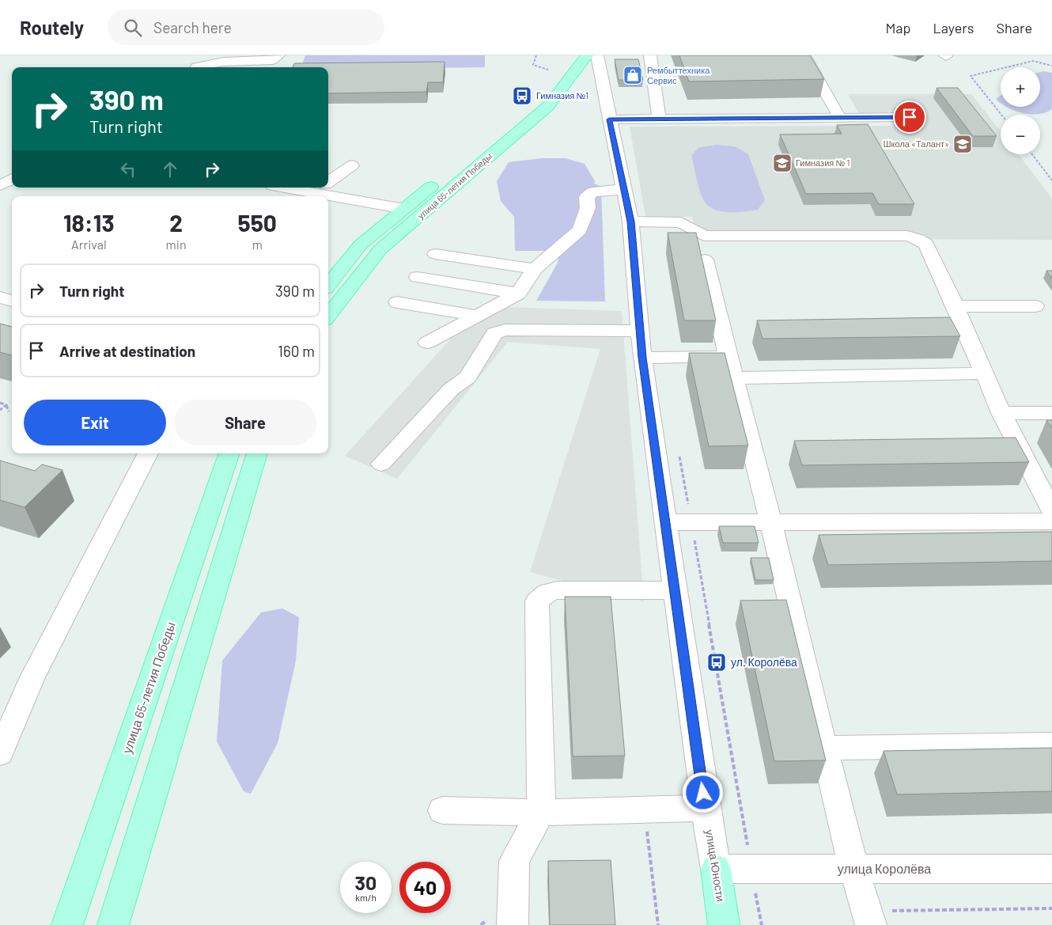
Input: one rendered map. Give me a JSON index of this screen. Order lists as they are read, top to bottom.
{
  "streets": {
    "main road": ["улица 65-летия Победы", "улица Юности"],
    "street": ["улица Королёва"]
  },
  "crossings": [
    ["улица Юности", "улица Королёва"]
  ],
  "places": {
    "shop": ["Рембыттехника Сервис"],
    "bus stop": ["Гимназия №1", "ул. Королёва"],
    "school or university": ["Школа «Талант»", "Гимназия № 1"]
  },
  "page": {
    "header": "Routely",
    "search": "Search here",
    "nav": ["Map", "Layers", "Share"],
    "map_buttons": ["+", "−"],
    "turn": ["390 m", "Turn right"],
    "eta": [
      "18:13",
      "Arrival",
      "2",
      "min",
      "550",
      "m"
    ],
    "list": [
      {
        "name": "Turn right",
        "value": "390 m"
      },
      {
        "name": "Arrive at destination",
        "value": "160 m"
      }
    ],
    "buttons": ["Exit", "Share"],
    "speed": "30 km/h",
    "limit": "40"
  }
}
